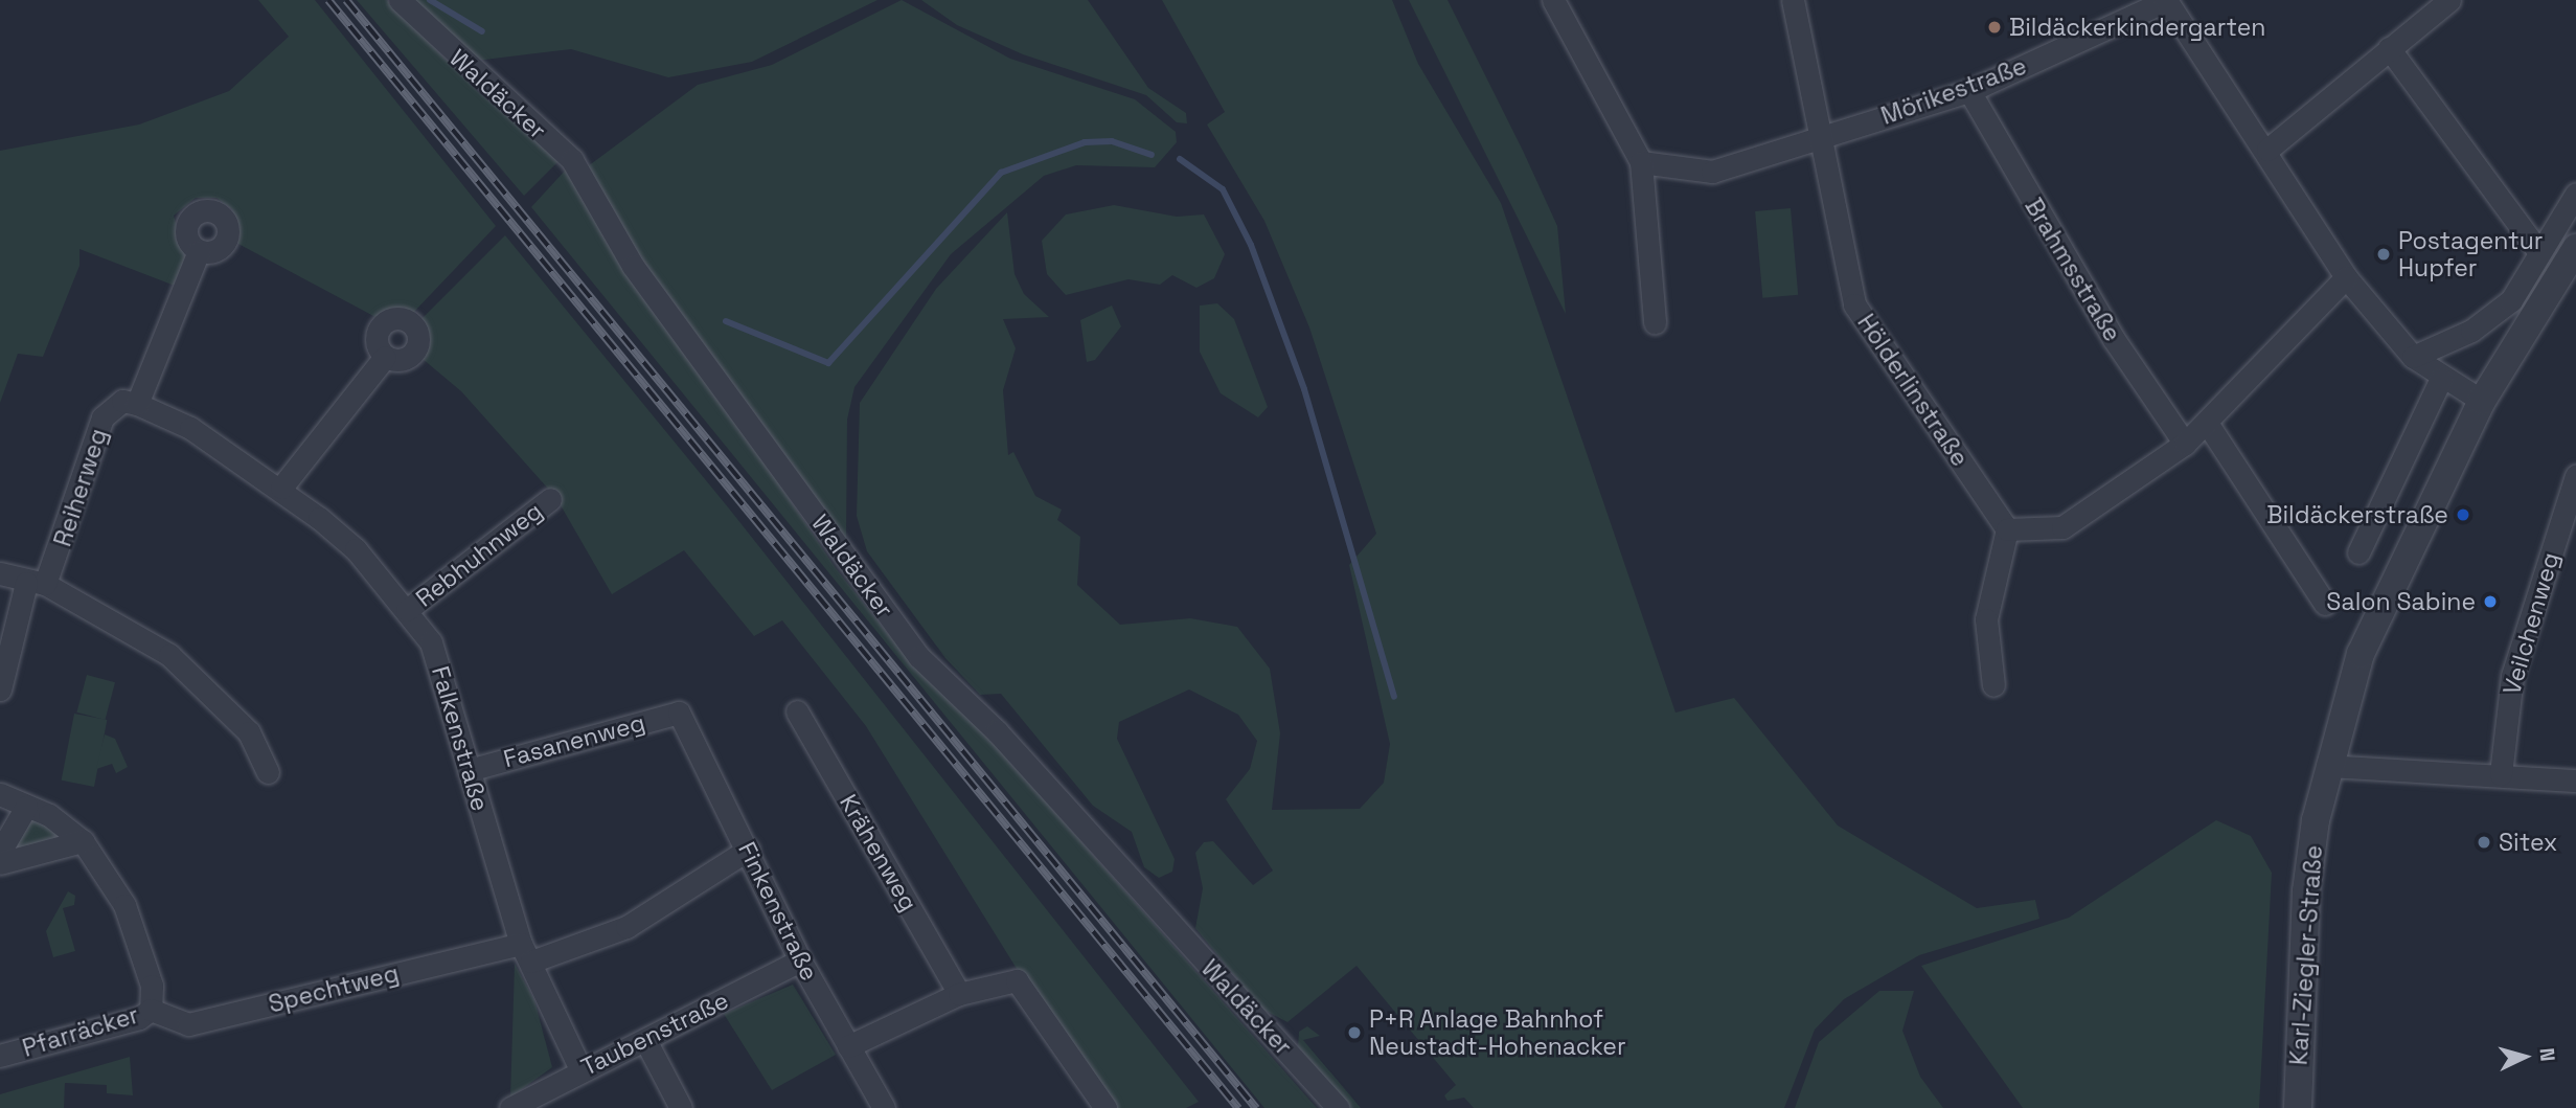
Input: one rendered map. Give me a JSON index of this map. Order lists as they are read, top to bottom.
{
  "streets": {
    "street": [
      "Mörikestraße",
      "Waldäcker",
      "Brahmsstraße",
      "Hölderlinstraße",
      "Reiherweg",
      "Rebhuhnweg",
      "Veilchenweg",
      "Falkenstraße",
      "Fasanenweg",
      "Krähenweg",
      "Finkenstraße",
      "Karl-Ziegler-Straße",
      "Spechtweg",
      "Pfarräcker",
      "Taubenstraße"
    ]
  },
  "crossings": [
    ["Mörikestraße", "Brahmsstraße"],
    ["Mörikestraße", "Hölderlinstraße"],
    ["Reiherweg", "Falkenstraße"],
    ["Rebhuhnweg", "Falkenstraße"],
    ["Falkenstraße", "Fasanenweg"],
    ["Falkenstraße", "Spechtweg"],
    ["Falkenstraße", "Taubenstraße"],
    ["Fasanenweg", "Finkenstraße"],
    ["Finkenstraße", "Spechtweg"],
    ["Finkenstraße", "Taubenstraße"],
    ["Spechtweg", "Pfarräcker"]
  ],
  "places": [
    "Bildäckerkindergarten",
    "Postagentur Hupfer",
    "Bildäckerstraße",
    "Salon Sabine",
    "Sitex",
    "P+R Anlage Bahnhof Neustadt-Hohenacker"
  ],
  "north": "right"
}
